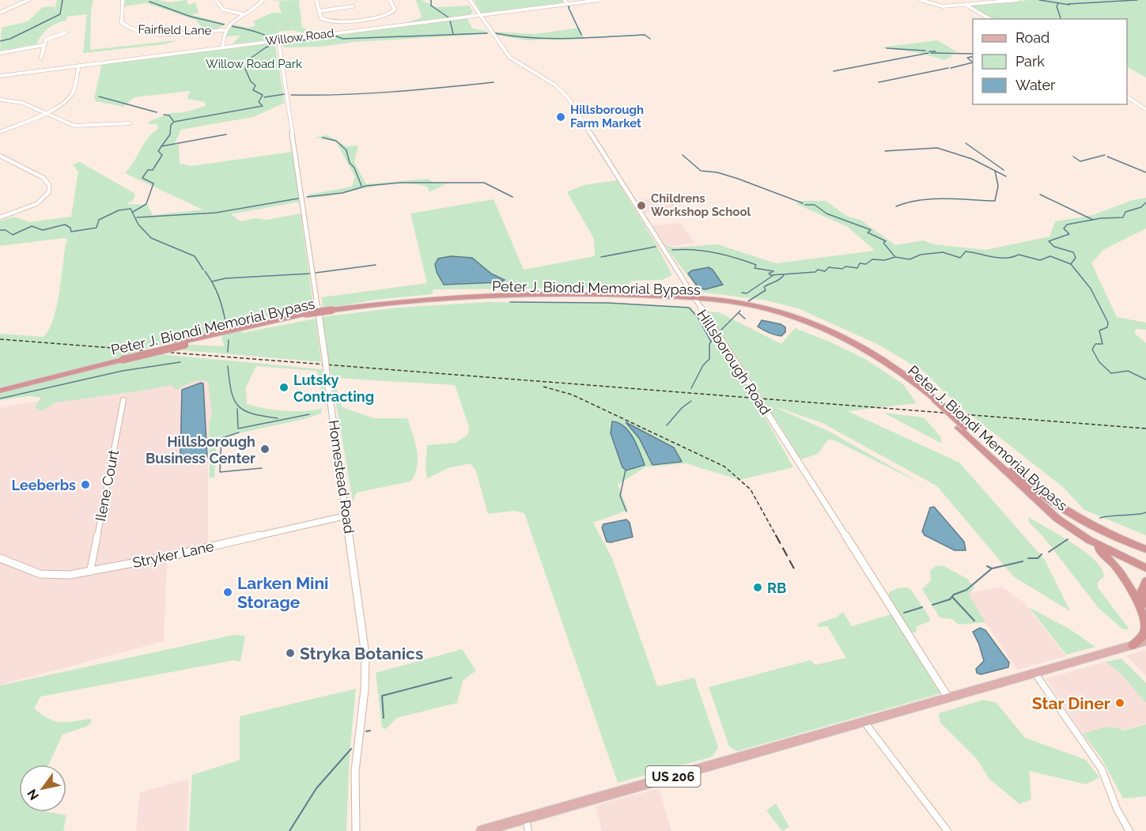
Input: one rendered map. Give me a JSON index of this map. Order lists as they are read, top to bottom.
{
  "streets": {
    "highway": ["Peter J. Biondi Memorial Bypass"],
    "main road": ["US 206"],
    "street": [
      "Fairfield Lane",
      "Willow Road",
      "Hillsborough Road",
      "Homestead Road",
      "Ilene Court",
      "Stryker Lane"
    ]
  },
  "crossings": [
    ["Willow Road", "Hillsborough Road"],
    ["Willow Road", "Homestead Road"],
    ["Peter J. Biondi Memorial Bypass", "Hillsborough Road"],
    ["Hillsborough Road", "US 206"],
    ["Homestead Road", "Stryker Lane"],
    ["Ilene Court", "Stryker Lane"]
  ],
  "parks": ["Willow Road Park"],
  "places": [
    "Hillsborough Farm Market",
    "Childrens Workshop School",
    "Lutsky Contracting",
    "Hillsborough Business Center",
    "Leeberbs",
    "RB",
    "Larken Mini Storage",
    "Stryka Botanics",
    "Star Diner"
  ],
  "legend": ["Road", "Park", "Water"],
  "north": "bottom left"
}
